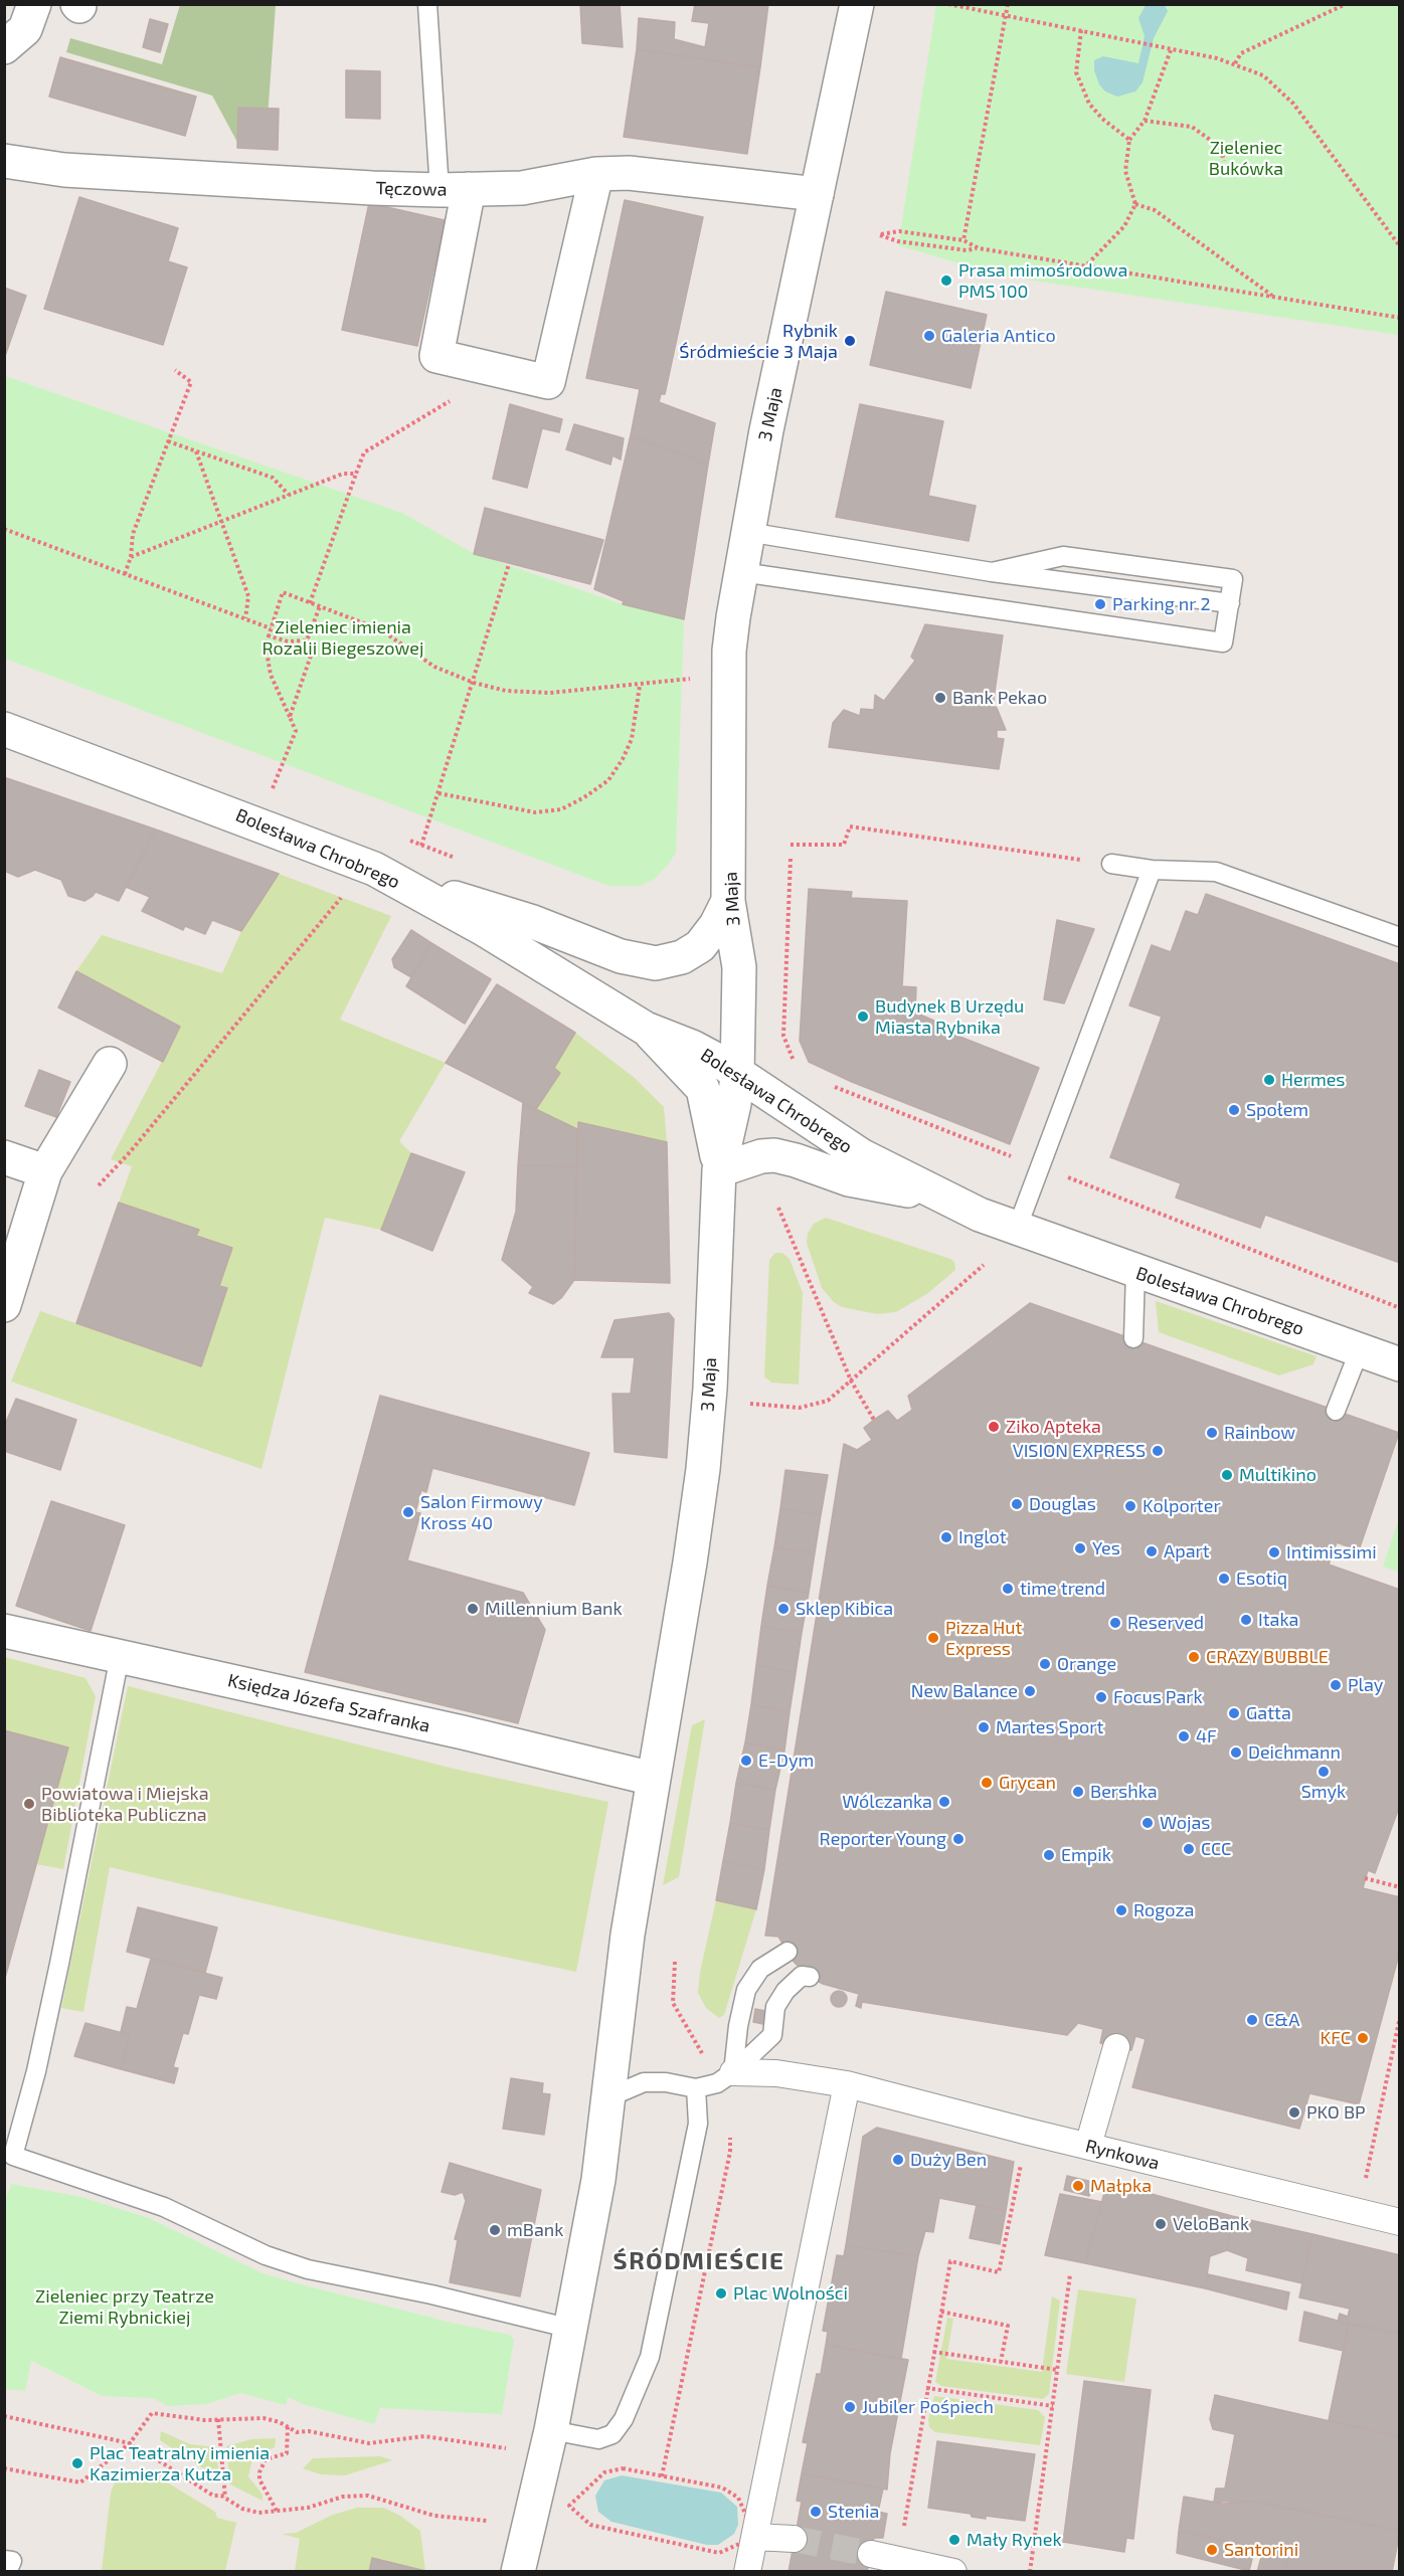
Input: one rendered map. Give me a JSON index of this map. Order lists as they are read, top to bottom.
{
  "streets": {
    "street": [
      "Tęczowa",
      "3 Maja",
      "Bolesława Chrobrego",
      "Księdza Józefa Szafranka",
      "Rynkowa"
    ]
  },
  "crossings": [
    ["Tęczowa", "3 Maja"],
    ["3 Maja", "Bolesława Chrobrego"],
    ["3 Maja", "Księdza Józefa Szafranka"]
  ],
  "districts": ["ŚRÓDMIEŚCIE"],
  "parks": ["Zieleniec Bukówka", "Zieleniec imienia Rozalii Biegeszowej", "Zieleniec przy Teatrze Ziemi Rybnickiej"],
  "places": [
    "Prasa mimośrodowa PMS 100",
    "Galeria Antico",
    "Rybnik Śródmieście 3 Maja",
    "Parking nr 2",
    "Bank Pekao",
    "Budynek B Urzędu Miasta Rybnika",
    "Hermes",
    "Społem",
    "Ziko Apteka",
    "Rainbow",
    "VISION EXPRESS",
    "Multikino",
    "Douglas",
    "Kolporter",
    "Salon Firmowy Kross 40",
    "Inglot",
    "Yes",
    "Apart",
    "Intimissimi",
    "Esotiq",
    "time trend",
    "Millennium Bank",
    "Sklep Kibica",
    "Itaka",
    "Reserved",
    "Pizza Hut Express",
    "CRAZY BUBBLE",
    "Orange",
    "Play",
    "New Balance",
    "Focus Park",
    "Gatta",
    "Martes Sport",
    "4F",
    "Deichmann",
    "E-Dym",
    "Smyk",
    "Grycan",
    "Bershka",
    "Wólczanka",
    "Powiatowa i Miejska Biblioteka Publiczna",
    "Wojas",
    "Reporter Young",
    "CCC",
    "Empik",
    "Rogoza",
    "C&A",
    "KFC",
    "PKO BP",
    "Duży Ben",
    "Małpka",
    "VeloBank",
    "mBank",
    "Plac Wolności",
    "Jubiler Pośpiech",
    "Plac Teatralny imienia Kazimierza Kutza",
    "Stenia",
    "Mały Rynek",
    "Santorini"
  ]
}
